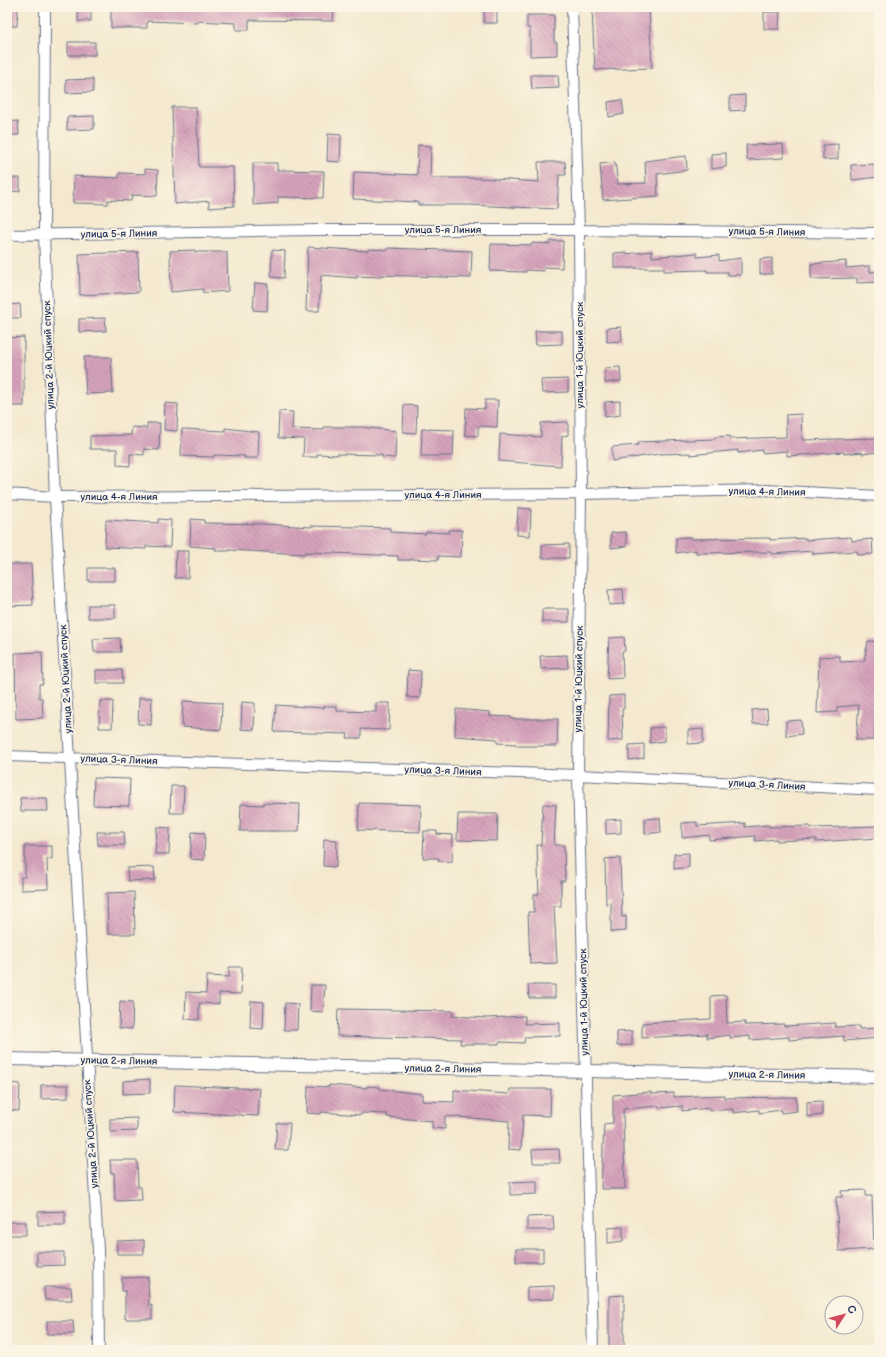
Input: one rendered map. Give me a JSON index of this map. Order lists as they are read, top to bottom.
{
  "streets": {
    "street": [
      "улица 5-я Линия",
      "улица 2-й Юцкий спуск",
      "улица 1-й Юцкий спуск",
      "улица 4-я Линия",
      "улица 3-я Линия",
      "улица 2-я Линия"
    ]
  },
  "crossings": [
    ["улица 5-я Линия", "улица 2-й Юцкий спуск"],
    ["улица 5-я Линия", "улица 1-й Юцкий спуск"],
    ["улица 2-й Юцкий спуск", "улица 4-я Линия"],
    ["улица 2-й Юцкий спуск", "улица 3-я Линия"],
    ["улица 2-й Юцкий спуск", "улица 2-я Линия"],
    ["улица 1-й Юцкий спуск", "улица 4-я Линия"],
    ["улица 1-й Юцкий спуск", "улица 3-я Линия"],
    ["улица 1-й Юцкий спуск", "улица 2-я Линия"]
  ],
  "north": "top right"
}
